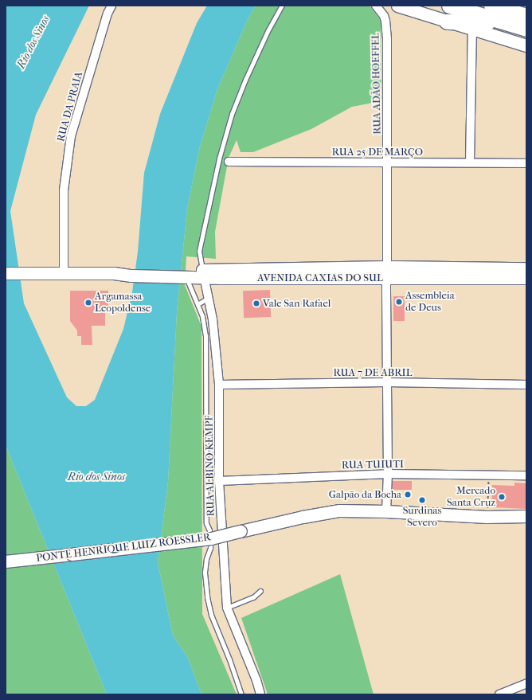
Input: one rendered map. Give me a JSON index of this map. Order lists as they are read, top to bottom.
{
  "streets": {
    "street": [
      "RUA ADÃO HOEFFEL",
      "RUA DA PRAIA",
      "RUA 25 DE MARÇO",
      "AVENIDA CAXIAS DO SUL",
      "RUA 7 DE ABRIL",
      "RUA TUIUTI",
      "RUA ALBINO KEMPF",
      "PONTE HENRIQUE LUIZ ROESSLER"
    ]
  },
  "crossings": [
    ["RUA ADÃO HOEFFEL", "RUA 25 DE MARÇO"],
    ["RUA ADÃO HOEFFEL", "AVENIDA CAXIAS DO SUL"],
    ["RUA ADÃO HOEFFEL", "RUA 7 DE ABRIL"],
    ["RUA ADÃO HOEFFEL", "RUA TUIUTI"],
    ["RUA ADÃO HOEFFEL", "PONTE HENRIQUE LUIZ ROESSLER"],
    ["RUA DA PRAIA", "AVENIDA CAXIAS DO SUL"],
    ["AVENIDA CAXIAS DO SUL", "RUA ALBINO KEMPF"],
    ["RUA 7 DE ABRIL", "RUA ALBINO KEMPF"],
    ["RUA TUIUTI", "RUA ALBINO KEMPF"]
  ],
  "water": ["Rio dos Sinos"],
  "places": [
    "Assembleia de Deus",
    "Argamassa Leopoldense",
    "Vale San Rafael",
    "Galpão da Bocha",
    "Mercado Santa Cruz",
    "Surdinas Severo"
  ]
}
